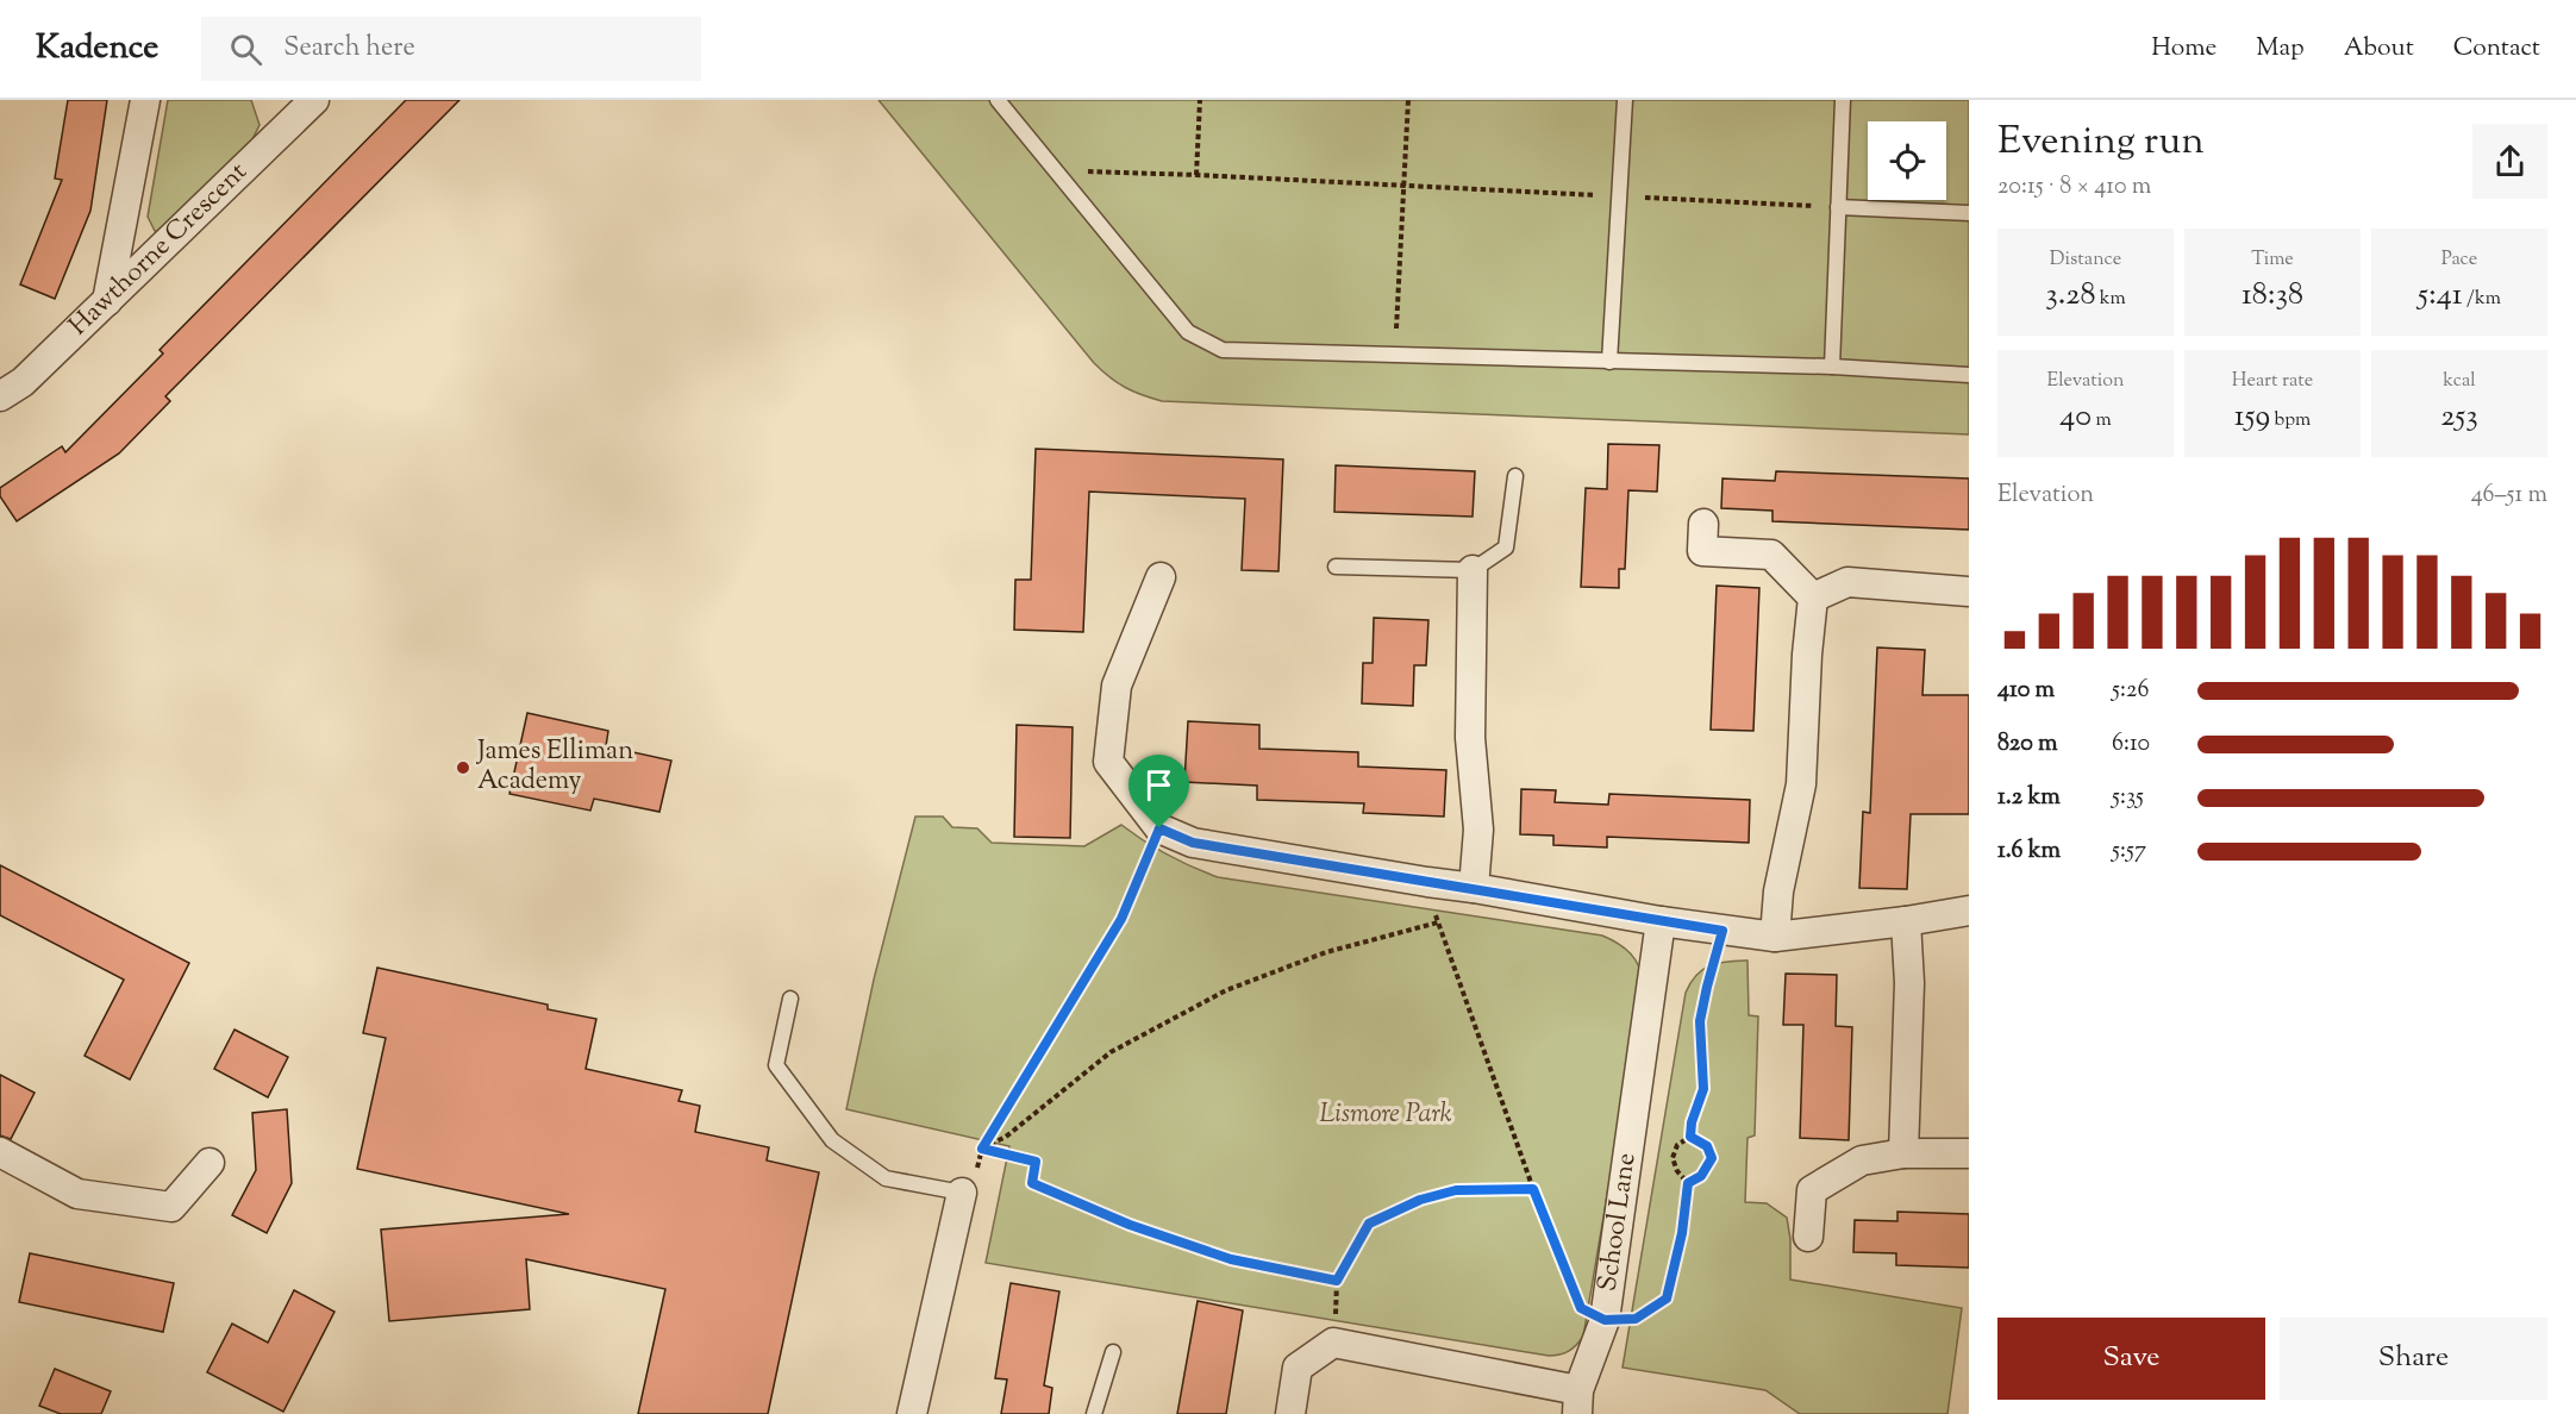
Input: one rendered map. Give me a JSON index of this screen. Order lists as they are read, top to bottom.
{
  "streets": {
    "street": ["Hawthorne Crescent", "School Lane"]
  },
  "parks": ["Lismore Park"],
  "places": ["James Elliman Academy"],
  "page": {
    "header": "Kadence",
    "search": "Search here",
    "nav": [
      "Home",
      "Map",
      "About",
      "Contact"
    ],
    "heading": ["Evening run", "20:15 · 8 × 410 m"],
    "stats": [
      ["Distance", "3.28 km"],
      ["Time", "18:38"],
      ["Pace", "5:41 /km"],
      ["Elevation", "40 m"],
      ["Heart rate", "159 bpm"],
      ["kcal", "253"]
    ],
    "chart": ["Elevation", "46–51 m"],
    "list": [
      {
        "name": "410 m",
        "note": "5:26"
      },
      {
        "name": "820 m",
        "note": "6:10"
      },
      {
        "name": "1.2 km",
        "note": "5:35"
      },
      {
        "name": "1.6 km",
        "note": "5:57"
      }
    ],
    "buttons": ["Save", "Share"]
  }
}
